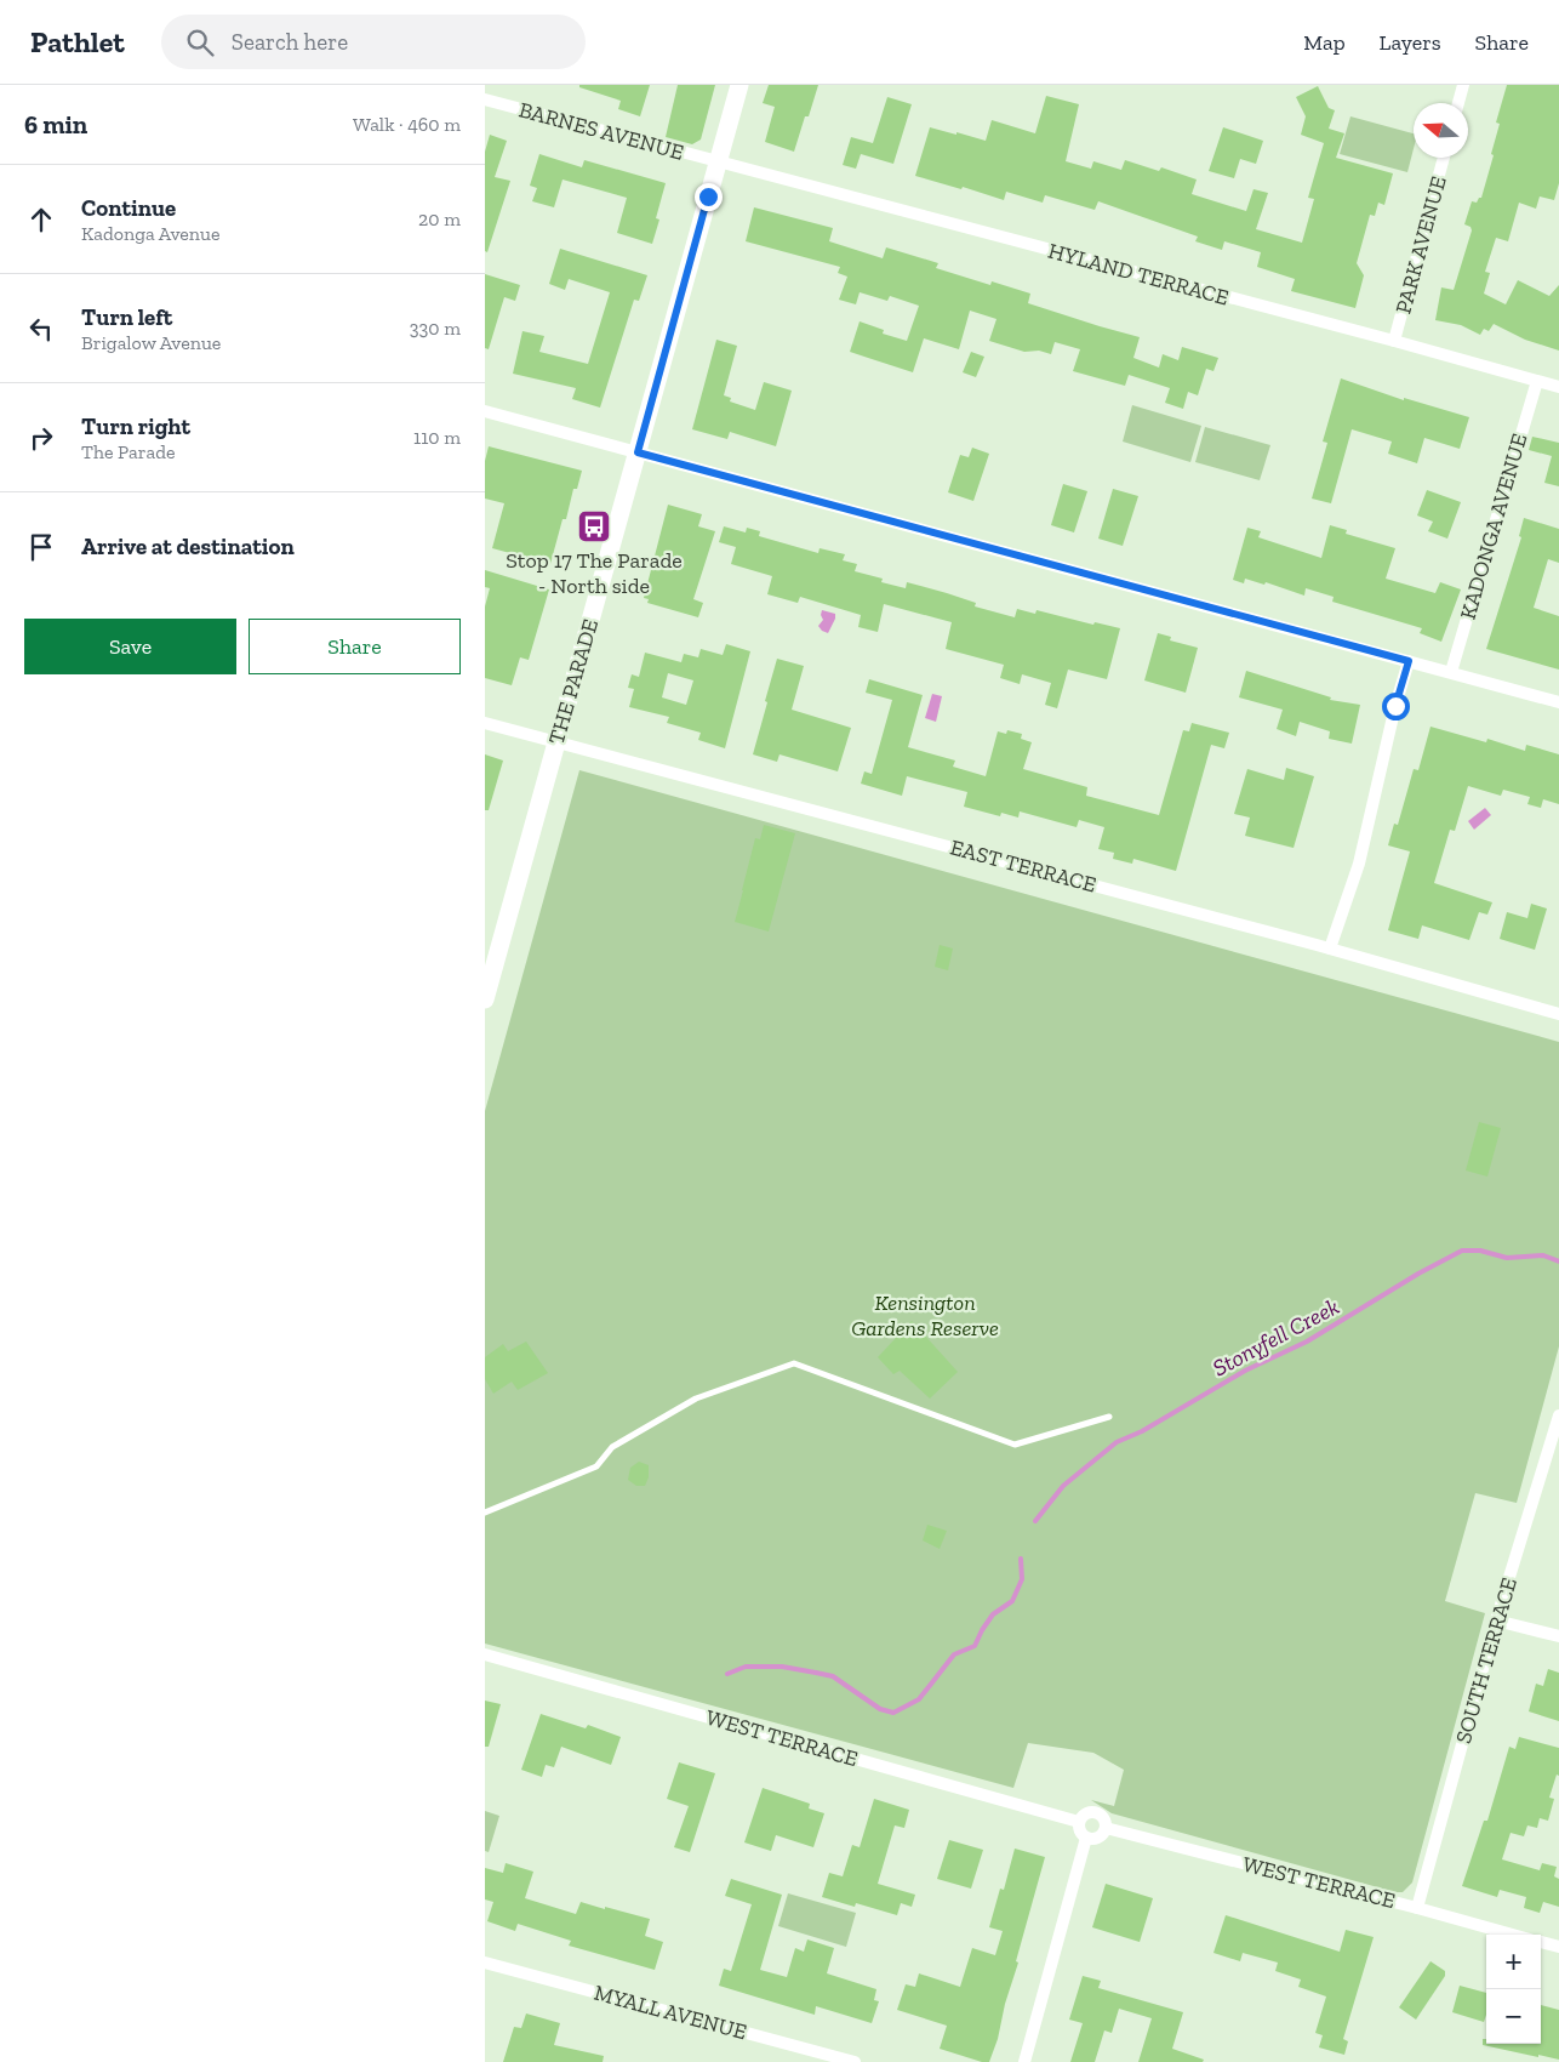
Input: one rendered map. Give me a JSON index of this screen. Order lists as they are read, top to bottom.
{
  "streets": {
    "main road": ["THE PARADE"],
    "street": [
      "BARNES AVENUE",
      "PARK AVENUE",
      "HYLAND TERRACE",
      "KADONGA AVENUE",
      "EAST TERRACE",
      "SOUTH TERRACE",
      "WEST TERRACE",
      "MYALL AVENUE"
    ]
  },
  "crossings": [
    ["BARNES AVENUE", "HYLAND TERRACE"],
    ["BARNES AVENUE", "THE PARADE"],
    ["PARK AVENUE", "HYLAND TERRACE"],
    ["HYLAND TERRACE", "KADONGA AVENUE"],
    ["HYLAND TERRACE", "THE PARADE"],
    ["THE PARADE", "EAST TERRACE"],
    ["SOUTH TERRACE", "WEST TERRACE"]
  ],
  "water": ["Stonyfell Creek"],
  "parks": ["Kensington Gardens Reserve"],
  "places": {
    "bus stop": ["Stop 17 The Parade - North side"]
  },
  "north": "left",
  "page": {
    "header": "Pathlet",
    "search": "Search here",
    "nav": ["Map", "Layers", "Share"],
    "heading": ["6 min", "Walk · 460 m"],
    "list": [
      ["Continue", "Kadonga Avenue", "20 m"],
      ["Turn left", "Brigalow Avenue", "330 m"],
      ["Turn right", "The Parade", "110 m"],
      "Arrive at destination"
    ],
    "buttons": ["Save", "Share"],
    "map_buttons": ["+", "−"]
  }
}
